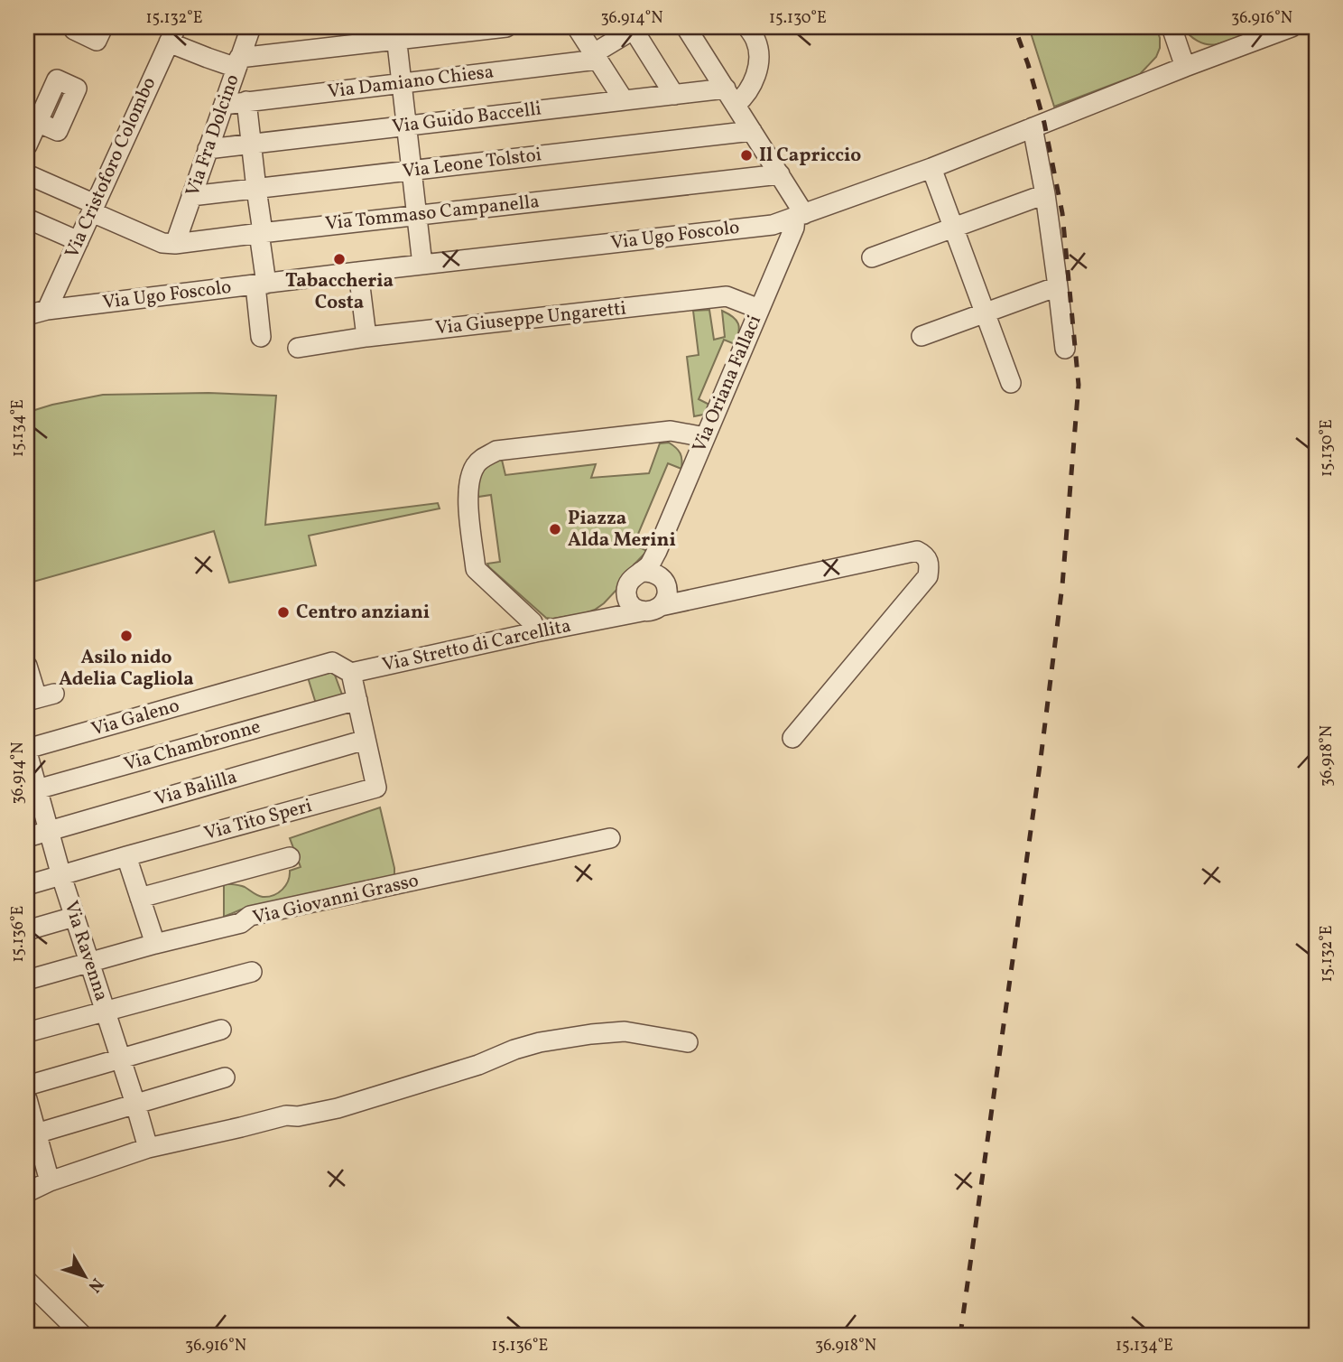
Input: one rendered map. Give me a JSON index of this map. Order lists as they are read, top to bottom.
{
  "streets": {
    "street": [
      "Via Damiano Chiesa",
      "Via Guido Baccelli",
      "Via Fra Dolcino",
      "Via Leone Tolstoi",
      "Via Cristoforo Colombo",
      "Via Tommaso Campanella",
      "Via Ugo Foscolo",
      "Via Giuseppe Ungaretti",
      "Via Oriana Fallaci",
      "Via Stretto di Carcellita",
      "Via Galeno",
      "Via Chambronne",
      "Via Balilla",
      "Via Tito Speri",
      "Via Giovanni Grasso",
      "Via Ravenna"
    ]
  },
  "crossings": [
    ["Via Damiano Chiesa", "Via Fra Dolcino"],
    ["Via Guido Baccelli", "Via Fra Dolcino"],
    ["Via Fra Dolcino", "Via Leone Tolstoi"],
    ["Via Fra Dolcino", "Via Tommaso Campanella"],
    ["Via Cristoforo Colombo", "Via Tommaso Campanella"],
    ["Via Cristoforo Colombo", "Via Ugo Foscolo"],
    ["Via Ugo Foscolo", "Via Oriana Fallaci"],
    ["Via Giuseppe Ungaretti", "Via Oriana Fallaci"],
    ["Via Oriana Fallaci", "Via Stretto di Carcellita"],
    ["Via Stretto di Carcellita", "Via Galeno"],
    ["Via Stretto di Carcellita", "Via Tito Speri"],
    ["Via Galeno", "Via Tito Speri"],
    ["Via Galeno", "Via Ravenna"],
    ["Via Chambronne", "Via Tito Speri"],
    ["Via Chambronne", "Via Ravenna"],
    ["Via Balilla", "Via Tito Speri"],
    ["Via Balilla", "Via Ravenna"],
    ["Via Tito Speri", "Via Ravenna"],
    ["Via Giovanni Grasso", "Via Ravenna"]
  ],
  "places": [
    "Il Capriccio",
    "Tabaccheria Costa",
    "Piazza Alda Merini",
    "Centro anziani",
    "Asilo nido Adelia Cagliola"
  ],
  "north": "bottom right",
  "coordinates": [
    "15.132°E",
    "36.914°N",
    "15.130°E",
    "36.916°N",
    "15.134°E",
    "36.918°N",
    "15.136°E"
  ]
}
